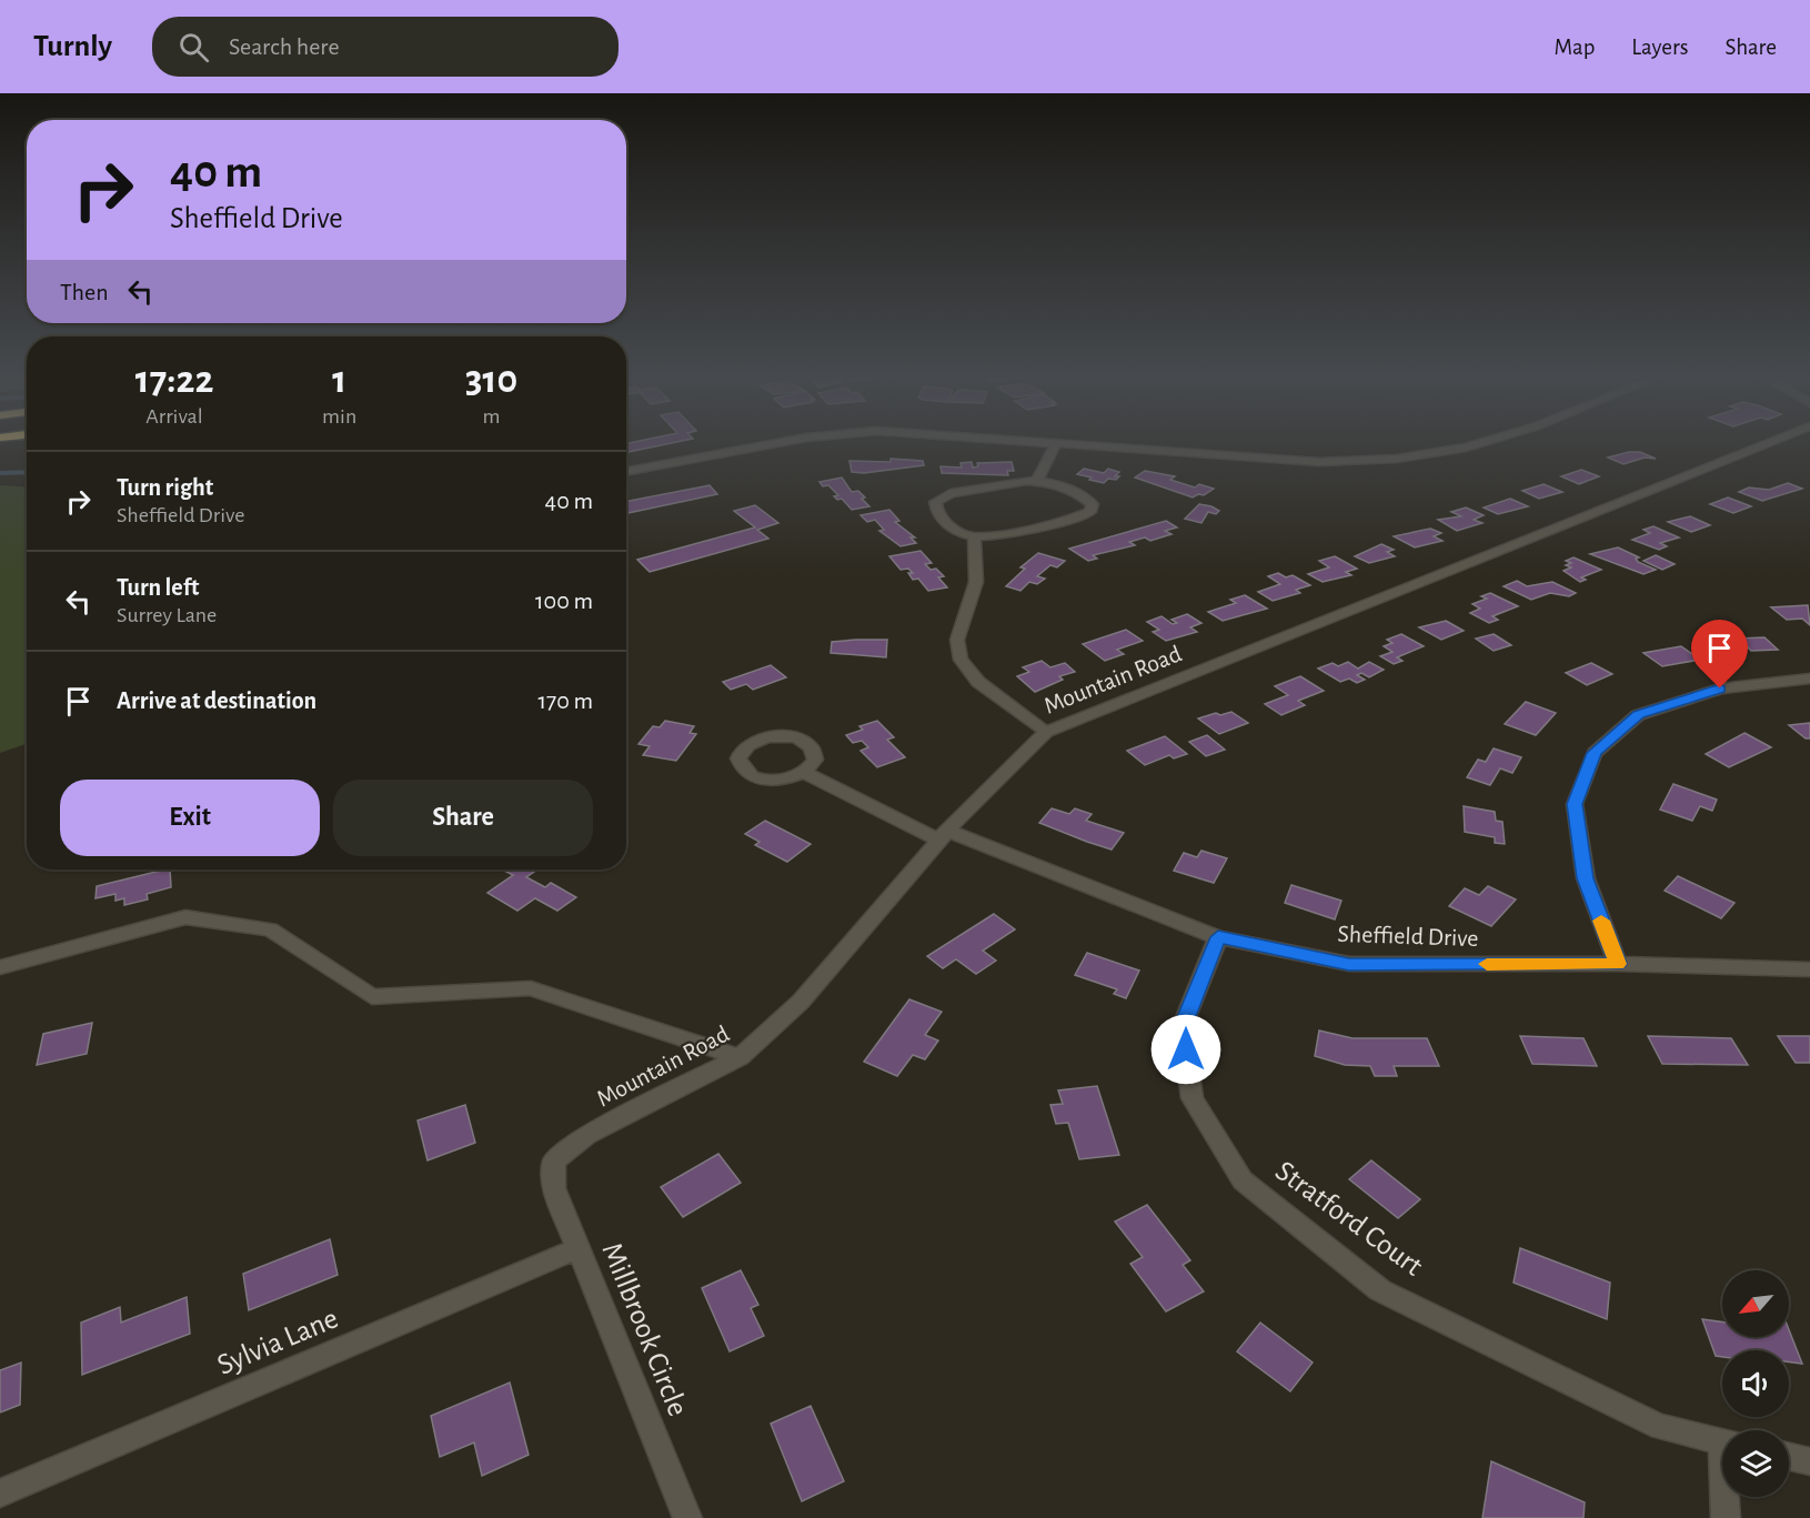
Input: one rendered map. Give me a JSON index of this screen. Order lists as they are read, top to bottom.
{
  "streets": {
    "street": [
      "Mountain Road",
      "Sheffield Drive",
      "Stratford Court",
      "Millbrook Circle",
      "Sylvia Lane"
    ]
  },
  "crossings": [
    ["Mountain Road", "Sheffield Drive"],
    ["Mountain Road", "Millbrook Circle"],
    ["Sheffield Drive", "Stratford Court"],
    ["Millbrook Circle", "Sylvia Lane"]
  ],
  "north": "bottom left",
  "page": {
    "header": "Turnly",
    "search": "Search here",
    "nav": ["Map", "Layers", "Share"],
    "turn": ["40 m", "Sheffield Drive"],
    "then": "Then",
    "eta": [
      "17:22",
      "Arrival",
      "1",
      "min",
      "310",
      "m"
    ],
    "list": [
      {
        "name": "Turn right",
        "note": "Sheffield Drive",
        "value": "40 m"
      },
      {
        "name": "Turn left",
        "note": "Surrey Lane",
        "value": "100 m"
      },
      {
        "name": "Arrive at destination",
        "value": "170 m"
      }
    ],
    "buttons": ["Exit", "Share"]
  }
}
